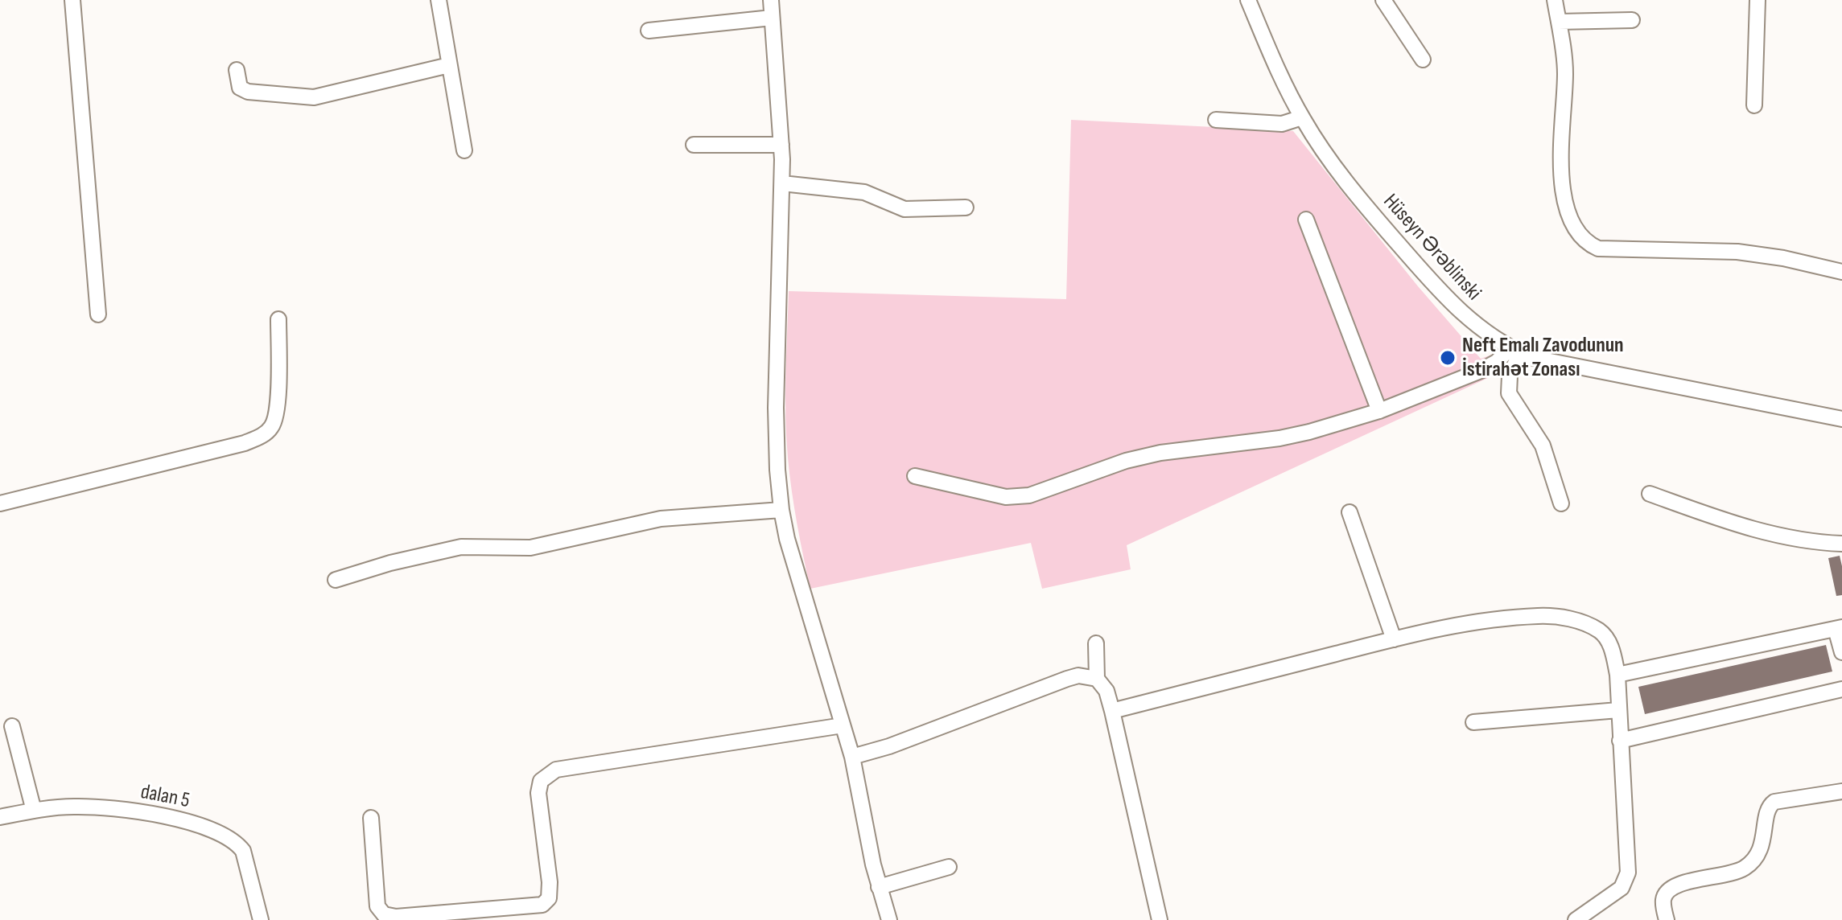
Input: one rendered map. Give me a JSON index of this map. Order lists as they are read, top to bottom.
{
  "streets": {
    "street": ["Hüseyn Ərəblinski", "dalan 5"]
  },
  "places": ["Neft Emalı Zavodunun İstirahət Zonası"]
}
